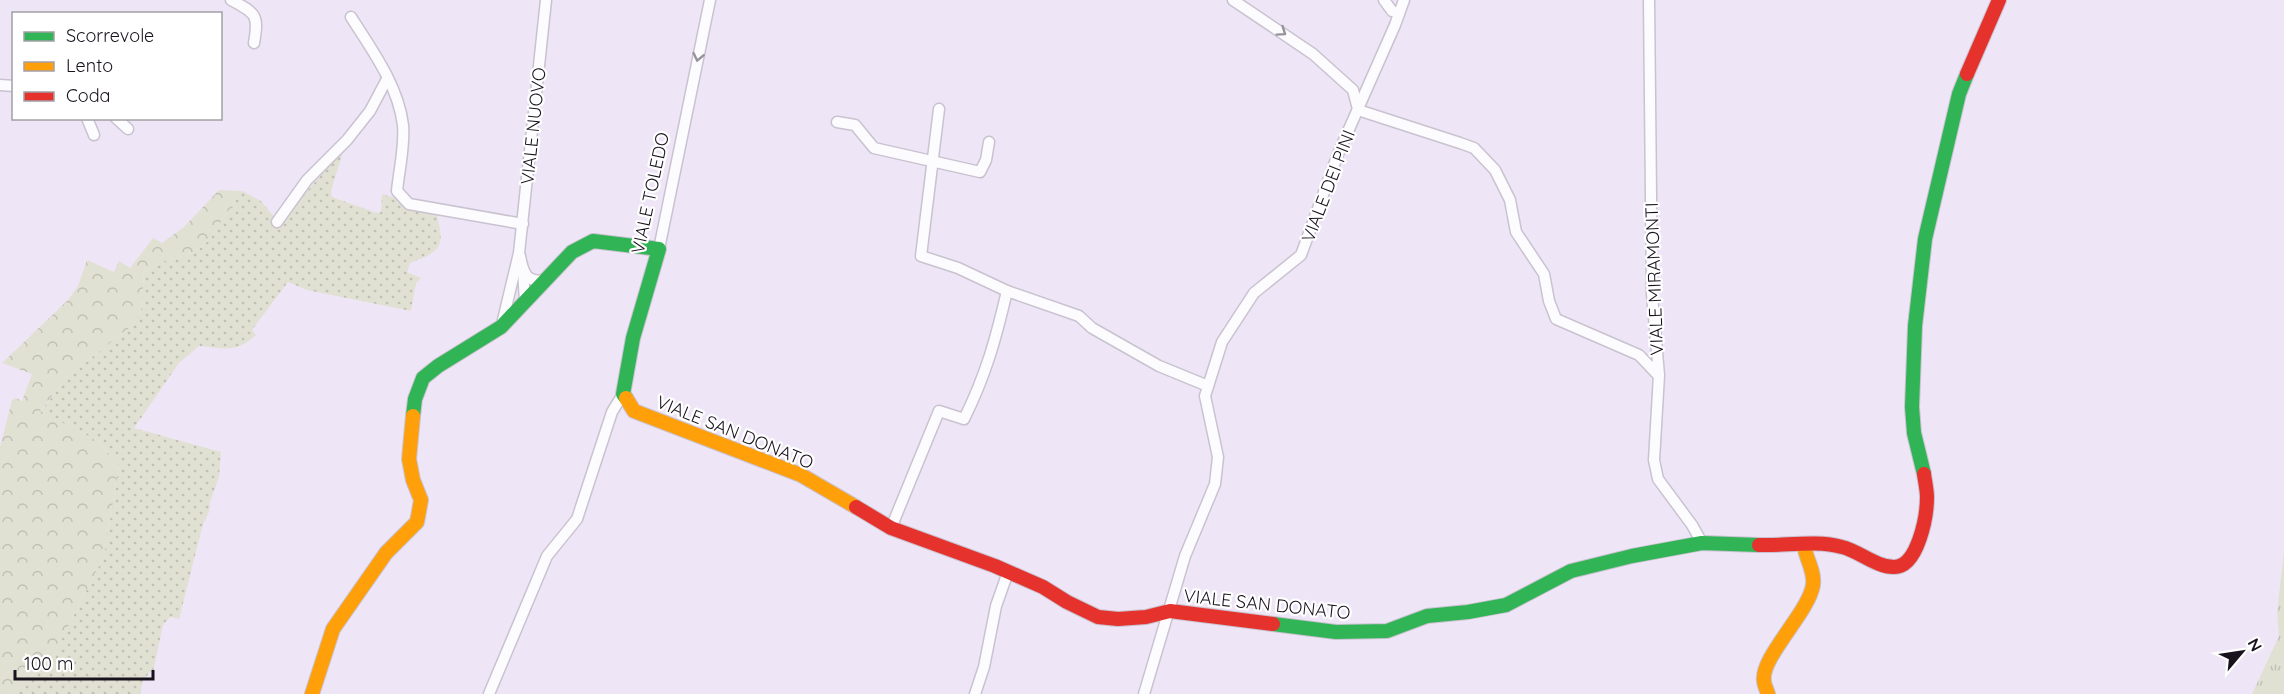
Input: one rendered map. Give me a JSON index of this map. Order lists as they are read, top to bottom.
{
  "streets": {
    "street": [
      "VIALE NUOVO",
      "VIALE DEI PINI",
      "VIALE TOLEDO",
      "VIALE MIRAMONTI",
      "VIALE SAN DONATO"
    ]
  },
  "crossings": [
    ["VIALE DEI PINI", "VIALE SAN DONATO"],
    ["VIALE TOLEDO", "VIALE SAN DONATO"],
    ["VIALE MIRAMONTI", "VIALE SAN DONATO"]
  ],
  "one_way": ["VIALE TOLEDO"],
  "legend": ["Scorrevole", "Lento", "Coda"],
  "scale_bar": "100 m",
  "north": "top right"
}
